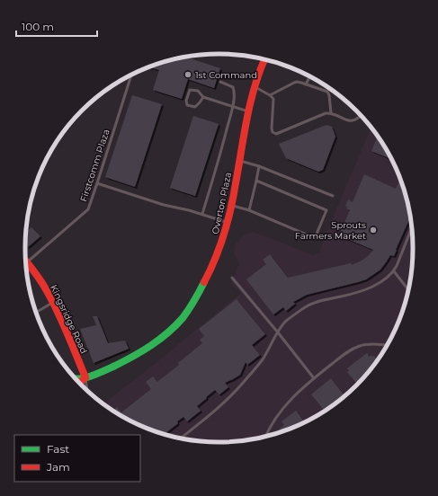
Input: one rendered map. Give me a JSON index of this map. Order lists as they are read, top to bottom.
{
  "streets": {
    "street": ["Overton Plaza", "Kingsridge Road"],
    "lane": ["Firstcomm Plaza"]
  },
  "crossings": [
    ["Firstcomm Plaza", "Kingsridge Road"],
    ["Overton Plaza", "Kingsridge Road"]
  ],
  "places": ["1st Command", "Sprouts Farmers Market"],
  "legend": ["Fast", "Jam"],
  "scale_bar": "100 m"
}
